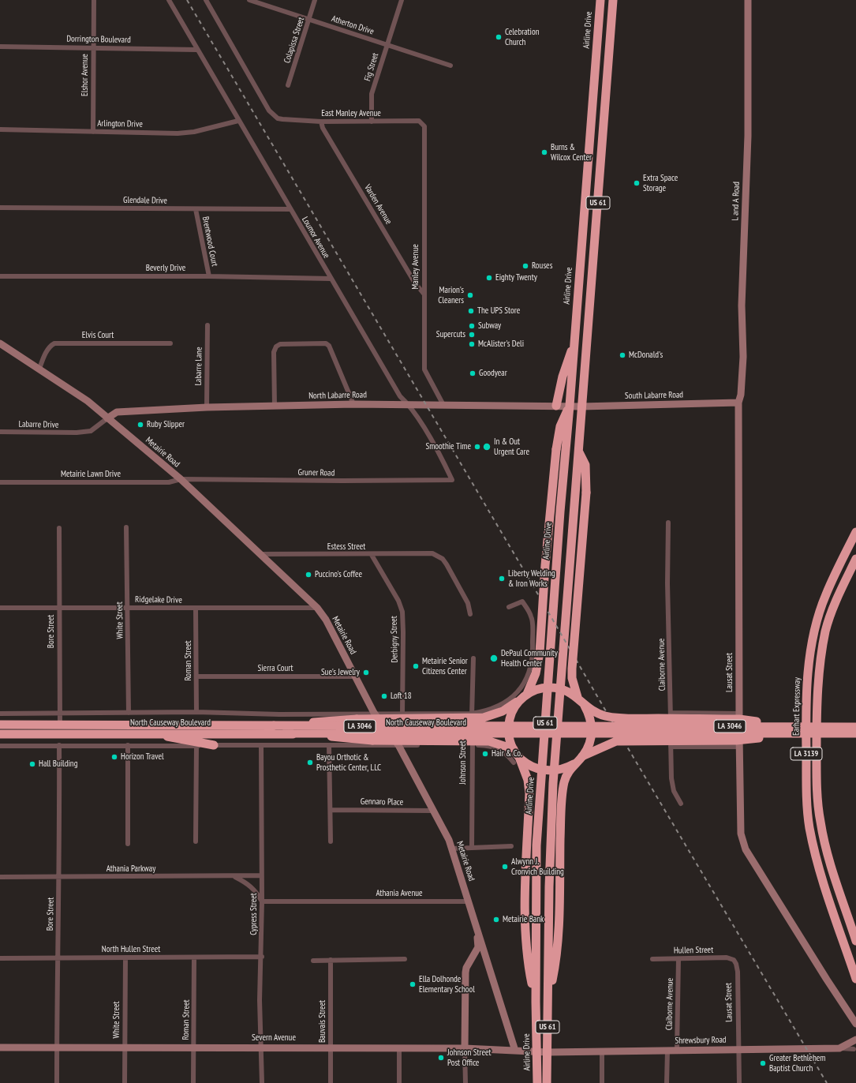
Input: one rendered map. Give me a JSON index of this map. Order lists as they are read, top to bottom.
{
  "streets": {
    "highway": [
      "Airline Drive",
      "US 61",
      "Earhart Expressway",
      "North Causeway Boulevard",
      "LA 3046",
      "LA 3139"
    ],
    "street": [
      "Atherton Drive",
      "Dorrington Boulevard",
      "Colapissa Street",
      "Fig Street",
      "Elshor Avenue",
      "East Manley Avenue",
      "Arlington Drive",
      "Glendale Drive",
      "L and A Road",
      "Varden Avenue",
      "Loumor Avenue",
      "Brentwood Court",
      "Manley Avenue",
      "Beverly Drive",
      "Elvis Court",
      "Labarre Lane",
      "North Labarre Road",
      "South Labarre Road",
      "Labarre Drive",
      "Metairie Road",
      "Gruner Road",
      "Metairie Lawn Drive",
      "Estess Street",
      "Ridgelake Drive",
      "White Street",
      "Bore Street",
      "Derbigny Street",
      "Roman Street",
      "Claiborne Avenue",
      "Sierra Court",
      "Lausat Street",
      "Johnson Street",
      "Gennaro Place",
      "Athania Parkway",
      "Athania Avenue",
      "Cypress Street",
      "North Hullen Street",
      "Hullen Street",
      "Bauvais Street",
      "Severn Avenue",
      "Shrewsbury Road"
    ]
  },
  "crossings": [
    ["Atherton Drive", "Colapissa Street"],
    ["Atherton Drive", "Fig Street"],
    ["Airline Drive", "North Labarre Road"],
    ["Airline Drive", "South Labarre Road"],
    ["Airline Drive", "Severn Avenue"],
    ["Dorrington Boulevard", "Elshor Avenue"],
    ["Dorrington Boulevard", "Loumor Avenue"],
    ["Fig Street", "East Manley Avenue"],
    ["Elshor Avenue", "Arlington Drive"],
    ["East Manley Avenue", "Varden Avenue"],
    ["East Manley Avenue", "Manley Avenue"],
    ["Arlington Drive", "Loumor Avenue"],
    ["Glendale Drive", "Loumor Avenue"],
    ["Glendale Drive", "Brentwood Court"],
    ["L and A Road", "South Labarre Road"],
    ["L and A Road", "Lausat Street"],
    ["US 61", "South Labarre Road"],
    ["US 61", "Severn Avenue"],
    ["US 61", "Shrewsbury Road"],
    ["Varden Avenue", "Manley Avenue"],
    ["Loumor Avenue", "Beverly Drive"],
    ["Loumor Avenue", "North Labarre Road"],
    ["Loumor Avenue", "Gruner Road"],
    ["Brentwood Court", "Beverly Drive"],
    ["Manley Avenue", "North Labarre Road"],
    ["Elvis Court", "Metairie Road"],
    ["Labarre Lane", "North Labarre Road"],
    ["North Labarre Road", "South Labarre Road"],
    ["North Labarre Road", "Labarre Drive"],
    ["North Labarre Road", "Metairie Road"],
    ["South Labarre Road", "Lausat Street"],
    ["Labarre Drive", "Metairie Road"],
    ["Metairie Road", "Gruner Road"],
    ["Metairie Road", "Metairie Lawn Drive"],
    ["Metairie Road", "Estess Street"],
    ["Metairie Road", "Ridgelake Drive"],
    ["Metairie Road", "Sierra Court"],
    ["Metairie Road", "North Causeway Boulevard"],
    ["Metairie Road", "Gennaro Place"],
    ["Metairie Road", "Athania Avenue"],
    ["Metairie Road", "Severn Avenue"],
    ["Gruner Road", "Metairie Lawn Drive"],
    ["Estess Street", "Derbigny Street"],
    ["Ridgelake Drive", "White Street"],
    ["Ridgelake Drive", "Bore Street"],
    ["Ridgelake Drive", "Roman Street"],
    ["White Street", "North Causeway Boulevard"],
    ["White Street", "North Hullen Street"],
    ["White Street", "Severn Avenue"],
    ["Bore Street", "North Causeway Boulevard"],
    ["Bore Street", "Athania Parkway"],
    ["Bore Street", "North Hullen Street"],
    ["Bore Street", "Severn Avenue"],
    ["Derbigny Street", "North Causeway Boulevard"],
    ["Roman Street", "Sierra Court"],
    ["Roman Street", "North Causeway Boulevard"],
    ["Roman Street", "North Hullen Street"],
    ["Roman Street", "Severn Avenue"],
    ["Claiborne Avenue", "Hullen Street"],
    ["Claiborne Avenue", "Shrewsbury Road"],
    ["Lausat Street", "Hullen Street"],
    ["Lausat Street", "Shrewsbury Road"],
    ["North Causeway Boulevard", "LA 3046"],
    ["North Causeway Boulevard", "Johnson Street"],
    ["Athania Parkway", "Cypress Street"],
    ["Athania Avenue", "Cypress Street"],
    ["Cypress Street", "North Hullen Street"],
    ["Cypress Street", "Severn Avenue"],
    ["Bauvais Street", "Severn Avenue"],
    ["Severn Avenue", "Shrewsbury Road"]
  ],
  "places": [
    "Celebration Church",
    "Burns & Wilcox Center",
    "Extra Space Storage",
    "Rouses",
    "Eighty Twenty",
    "Marion's Cleaners",
    "The UPS Store",
    "Subway",
    "Supercuts",
    "McAlister's Deli",
    "McDonald's",
    "Goodyear",
    "Ruby Slipper",
    "Smoothie Time",
    "In & Out Urgent Care",
    "Puccino's Coffee",
    "Liberty Welding & Iron Works",
    "DePaul Community Health Center",
    "Metairie Senior Citizens Center",
    "Sue's Jewelry",
    "Loft 18",
    "Hair & Co.",
    "Horizon Travel",
    "Bayou Orthotic & Prosthetic Center, LLC",
    "Hall Building",
    "Alwynn J. Cronvich Building",
    "Metairie Bank",
    "Ella Dolhonde Elementary School",
    "Johnson Street Post Office",
    "Greater Bethlehem Baptist Church"
  ]
}
